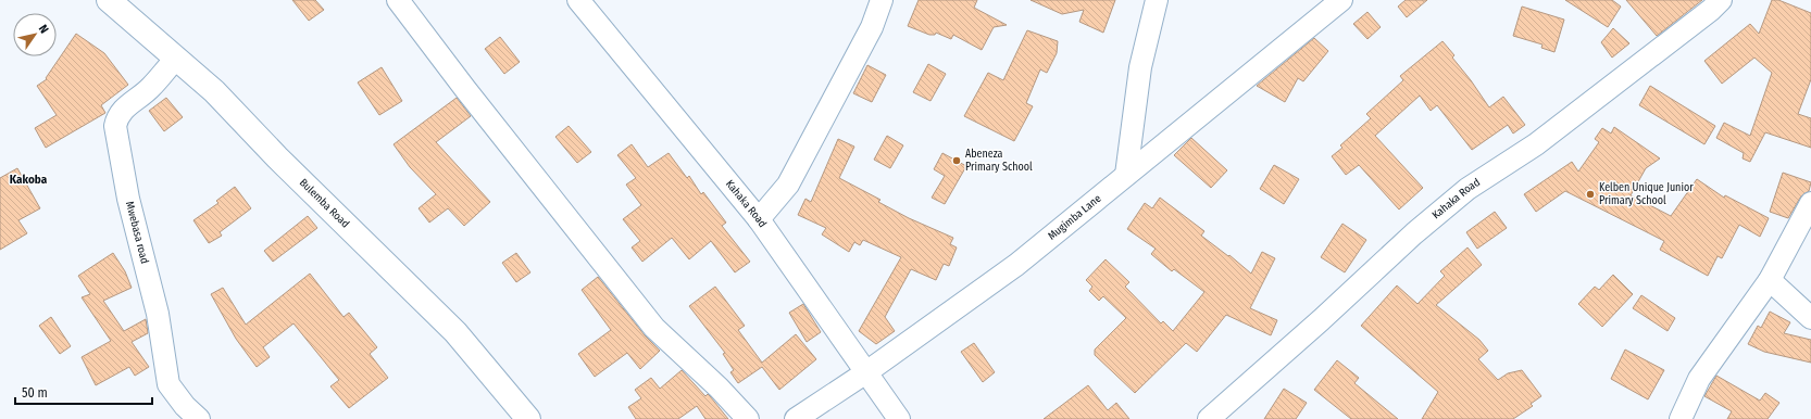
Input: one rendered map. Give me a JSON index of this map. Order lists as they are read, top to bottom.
{
  "streets": {
    "main road": ["Bulemba Road"],
    "street": ["Kahaka Road", "Mugimba Lane", "Mwebasa road"]
  },
  "crossings": [
    ["Kahaka Road", "Mugimba Lane"],
    ["Bulemba Road", "Mwebasa road"]
  ],
  "districts": ["Kakoba"],
  "places": ["Abeneza Primary School", "Kelben Unique Junior Primary School"],
  "scale_bar": "50 m",
  "north": "top right"
}
